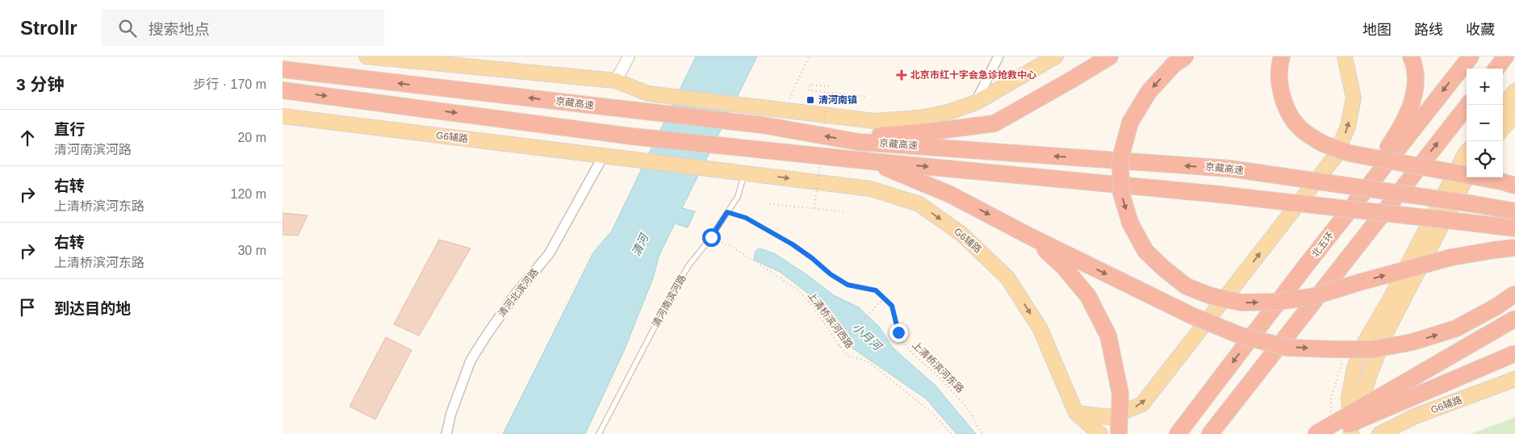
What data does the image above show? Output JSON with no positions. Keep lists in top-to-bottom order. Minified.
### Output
{"streets":{"highway":["京藏高速","北五环"],"main road":["G6辅路"],"street":["清河北滨河路"],"lane":["清河南滨河路"],"path":["上清桥滨河西路","上清桥滨河东路"]},"crossings":[["G6辅路","清河北滨河路"],["G6辅路","清河南滨河路"],["清河南滨河路","上清桥滨河西路"]],"one_way":["G6辅路"],"water":["清河","小月河"],"places":{"health":["北京市红十字会急诊抢救中心"],"transit":["清河南镇"]},"page":{"header":"Strollr","search":"搜索地点","nav":["地图","路线","收藏"],"heading":["3 分钟","步行 · 170 m"],"map_buttons":["+","−"],"list":[["直行","清河南滨河路","20 m"],["右转","上清桥滨河东路","120 m"],["右转","上清桥滨河东路","30 m"],"到达目的地"]}}
